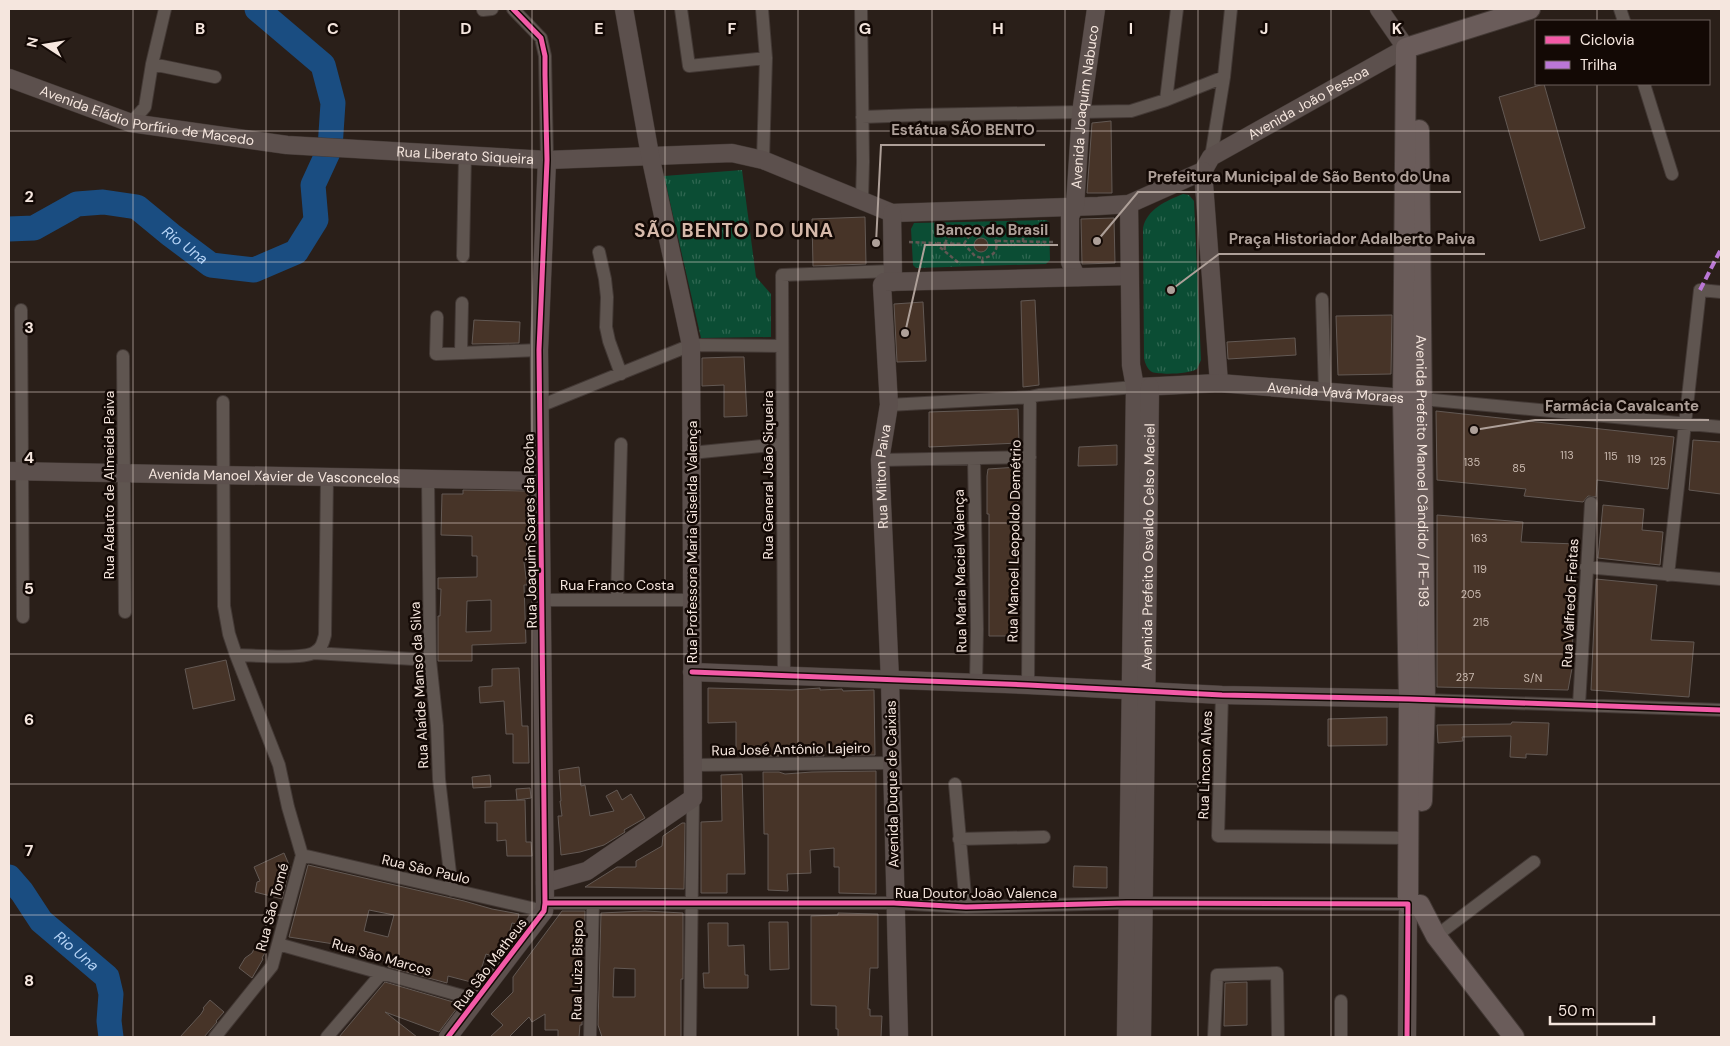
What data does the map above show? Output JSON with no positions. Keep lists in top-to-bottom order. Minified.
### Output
{"streets":{"main road":["Avenida Prefeito Manoel Cândido / PE-193"],"street":["Avenida João Pessoa","Avenida Joaquim Nabuco","Avenida Eládio Porfírio de Macedo","Rua Liberato Siqueira","Avenida Vavá Moraes","Rua General João Siqueira","Avenida Manoel Xavier de Vasconcelos","Rua Milton Paiva","Rua Adauto de Almeida Paiva","Rua Joaquim Soares da Rocha","Rua Manoel Leopoldo Demétrio","Rua Professora Maria Giselda Valença","Avenida Prefeito Osvaldo Celso Maciel","Rua Maria Maciel Valença","Rua Franco Costa","Rua Valfredo Freitas","Rua Alaíde Manso da Silva","Rua José Antônio Lajeiro","Rua Lincon Alves","Avenida Duque de Caixias","Rua São Paulo","Rua Doutor João Valenca","Rua São Tomé","Rua São Marcos","Rua São Matheus","Rua Luiza Bispo"]},"crossings":[["Avenida João Pessoa","Avenida Prefeito Manoel Cândido / PE-193"],["Avenida João Pessoa","Avenida Prefeito Osvaldo Celso Maciel"],["Avenida Eládio Porfírio de Macedo","Rua Liberato Siqueira"],["Rua Liberato Siqueira","Rua Joaquim Soares da Rocha"],["Rua Liberato Siqueira","Rua Professora Maria Giselda Valença"],["Avenida Vavá Moraes","Avenida Prefeito Manoel Cândido / PE-193"],["Avenida Vavá Moraes","Avenida Prefeito Osvaldo Celso Maciel"],["Avenida Prefeito Manoel Cândido / PE-193","Rua Lincon Alves"],["Avenida Prefeito Manoel Cândido / PE-193","Rua Doutor João Valenca"],["Rua General João Siqueira","Rua Milton Paiva"],["Avenida Manoel Xavier de Vasconcelos","Rua Adauto de Almeida Paiva"],["Avenida Manoel Xavier de Vasconcelos","Rua Joaquim Soares da Rocha"],["Avenida Manoel Xavier de Vasconcelos","Rua Alaíde Manso da Silva"],["Rua Milton Paiva","Avenida Duque de Caixias"],["Rua Joaquim Soares da Rocha","Rua Franco Costa"],["Rua Joaquim Soares da Rocha","Rua São Paulo"],["Rua Joaquim Soares da Rocha","Rua Doutor João Valenca"],["Rua Joaquim Soares da Rocha","Rua São Matheus"],["Rua Professora Maria Giselda Valença","Rua Franco Costa"],["Rua Professora Maria Giselda Valença","Rua José Antônio Lajeiro"],["Avenida Prefeito Osvaldo Celso Maciel","Rua Doutor João Valenca"],["Rua Alaíde Manso da Silva","Rua São Paulo"],["Rua José Antônio Lajeiro","Avenida Duque de Caixias"],["Avenida Duque de Caixias","Rua Doutor João Valenca"],["Rua São Paulo","Rua Doutor João Valenca"],["Rua São Paulo","Rua São Tomé"],["Rua São Paulo","Rua São Matheus"],["Rua Doutor João Valenca","Rua São Matheus"],["Rua Doutor João Valenca","Rua Luiza Bispo"],["Rua São Tomé","Rua São Marcos"],["Rua São Marcos","Rua São Matheus"]],"districts":["SÃO BENTO DO UNA"],"water":["Rio Una"],"places":["Prefeitura Municipal de São Bento do Una","Estátua SÃO BENTO","Praça Historiador Adalberto Paiva","Banco do Brasil","Farmácia Cavalcante"],"house_numbers":["113","115","119","125","135","85","163","119","205","215","237","S/N"],"legend":["Ciclovia","Trilha"],"scale_bar":"50 m","north":"left","grid":{"columns":["B","C","D","E","F","G","H","I","J","K"],"rows":["2","3","4","5","6","7","8"]}}
